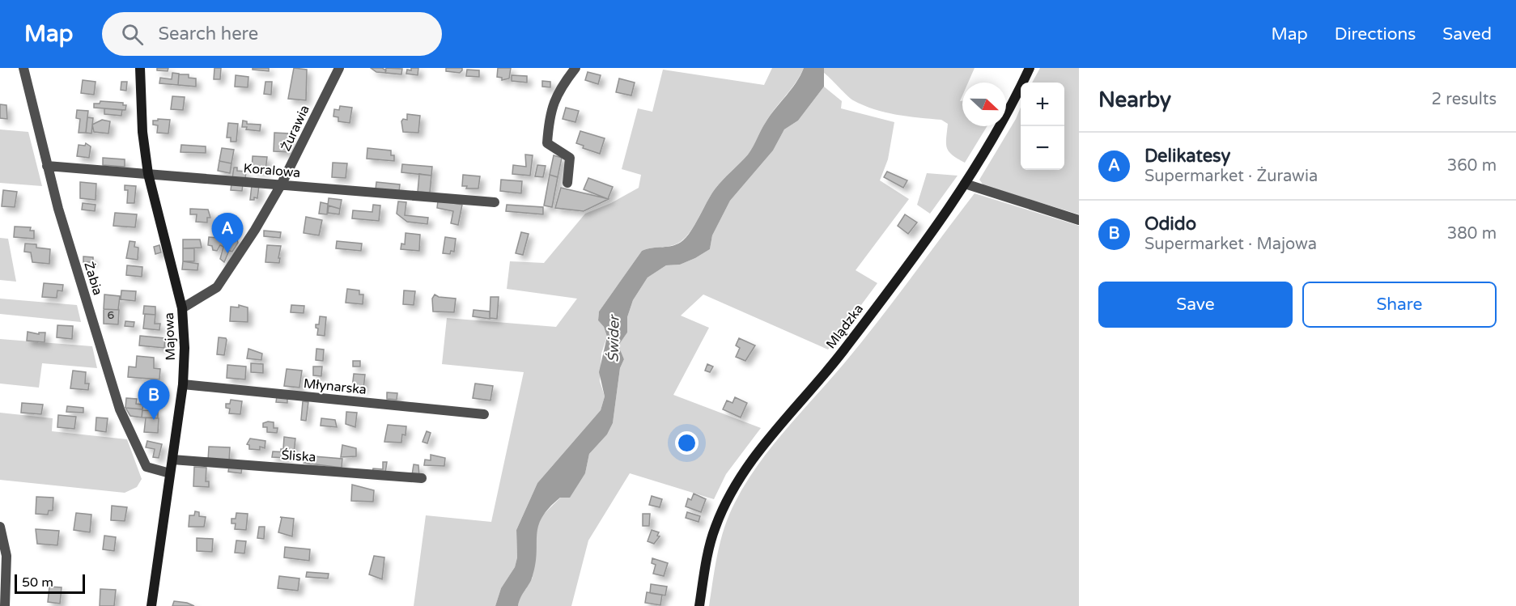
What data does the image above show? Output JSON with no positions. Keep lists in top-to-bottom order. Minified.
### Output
{"streets":{"street":["Żurawia","Koralowa","Żabia","Mlądzka","Majowa","Młynarska","Śliska"]},"crossings":[["Żurawia","Koralowa"],["Żurawia","Majowa"],["Koralowa","Żabia"],["Koralowa","Majowa"],["Żabia","Majowa"],["Majowa","Młynarska"],["Majowa","Śliska"]],"water":["Świder"],"house_numbers":["6"],"scale_bar":"50 m","north":"right","page":{"header":"Map","search":"Search here","nav":["Map","Directions","Saved"],"heading":["Nearby","2 results"],"map_buttons":["+","−"],"list":[{"mark":"A","name":"Delikatesy","note":"Supermarket · Żurawia","value":"360 m"},{"mark":"B","name":"Odido","note":"Supermarket · Majowa","value":"380 m"}],"pins":["A","B"],"buttons":["Save","Share"],"scale":"50 m"}}
